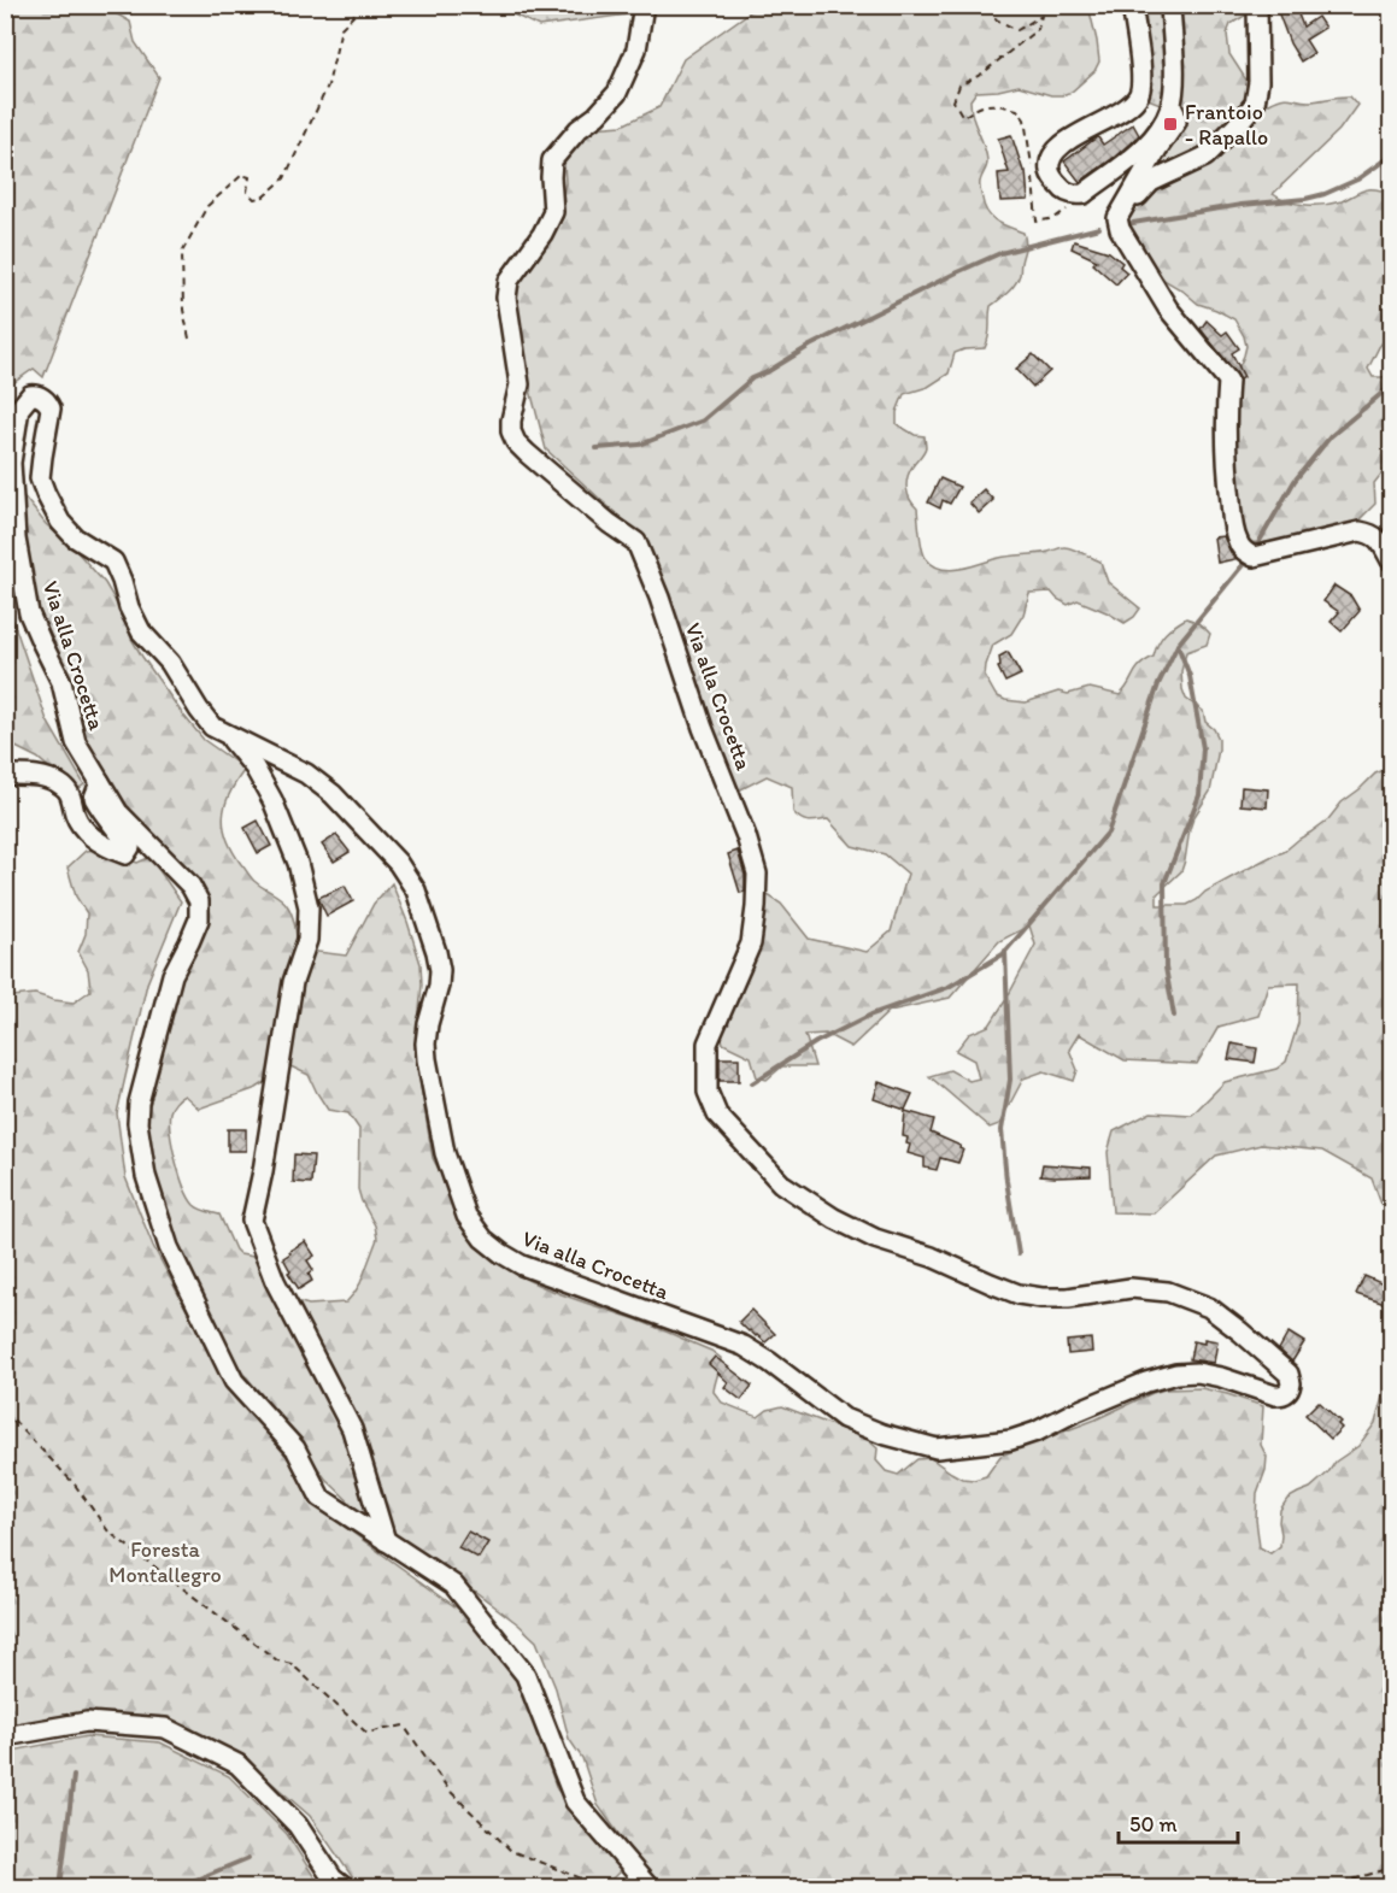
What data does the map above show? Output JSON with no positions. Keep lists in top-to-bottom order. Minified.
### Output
{"streets":{"street":["Via alla Crocetta"]},"parks":["Foresta Montallegro"],"places":{"transit":["Frantoio - Rapallo"]},"scale_bar":"50 m"}
